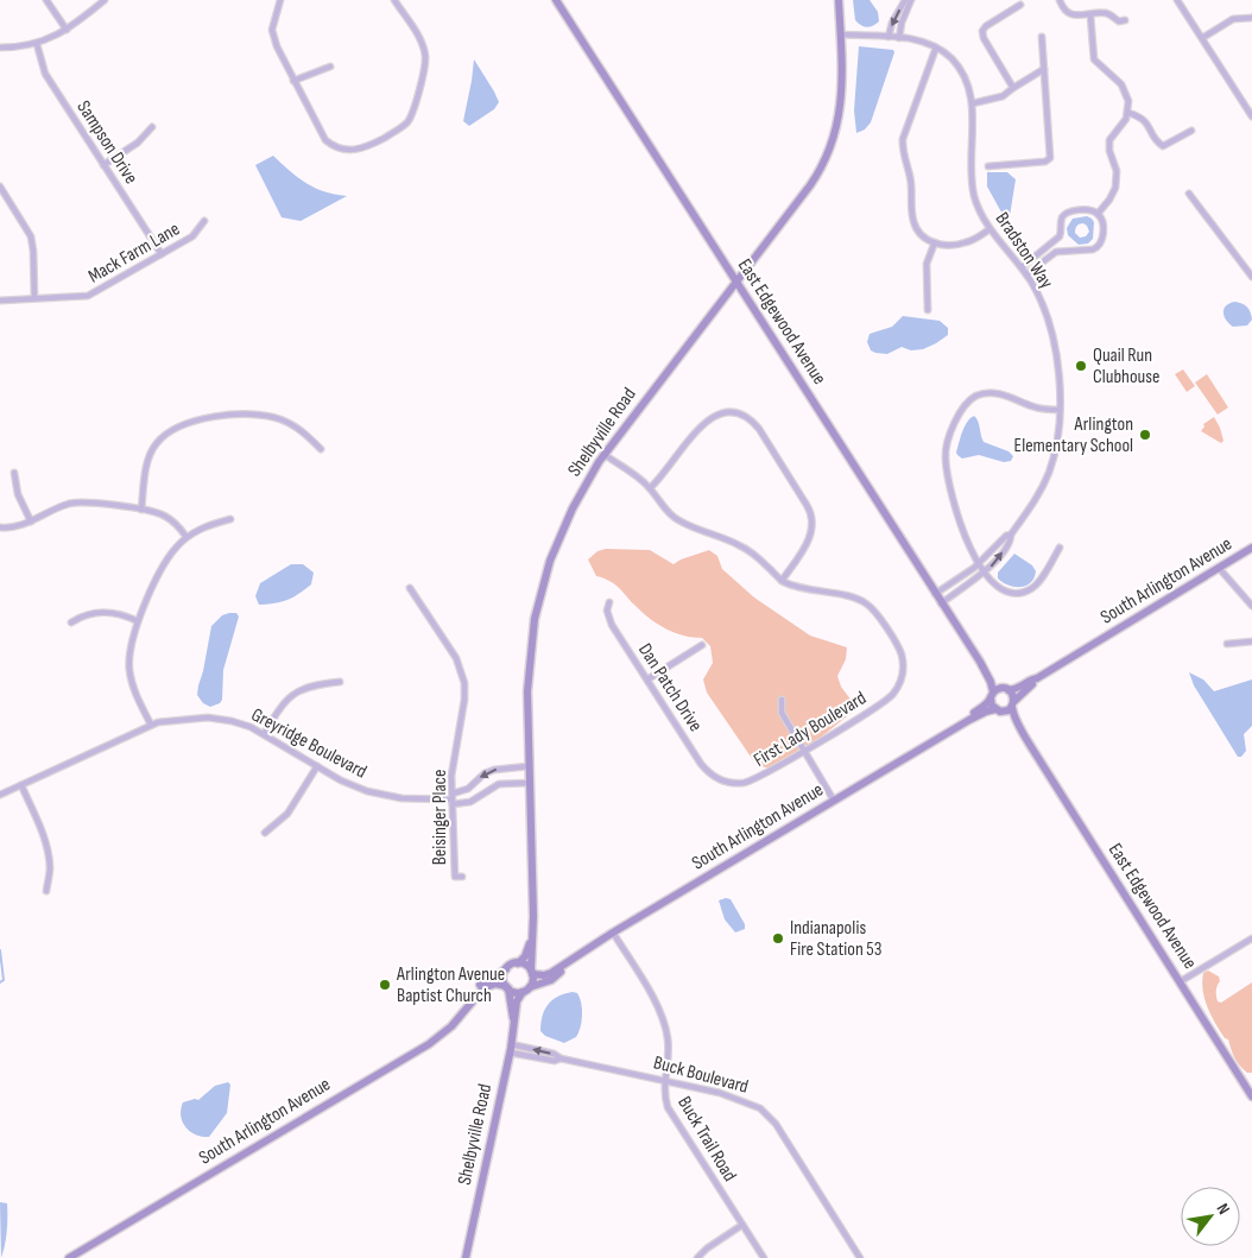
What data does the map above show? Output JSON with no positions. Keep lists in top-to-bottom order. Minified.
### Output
{"streets":{"main road":["East Edgewood Avenue","Shelbyville Road","South Arlington Avenue"],"street":["Sampson Drive","Bradston Way","Mack Farm Lane","Dan Patch Drive","First Lady Boulevard","Greyridge Boulevard","Beisinger Place","Buck Boulevard","Buck Trail Road"]},"crossings":[["Sampson Drive","Mack Farm Lane"],["Bradston Way","East Edgewood Avenue"],["Bradston Way","Shelbyville Road"],["East Edgewood Avenue","Shelbyville Road"],["Shelbyville Road","Greyridge Boulevard"],["Shelbyville Road","Buck Boulevard"],["South Arlington Avenue","Buck Trail Road"],["Dan Patch Drive","First Lady Boulevard"],["Greyridge Boulevard","Beisinger Place"],["Buck Boulevard","Buck Trail Road"]],"places":["Quail Run Clubhouse","Arlington Elementary School","Indianapolis Fire Station 53","Arlington Avenue Baptist Church"],"north":"top right"}
